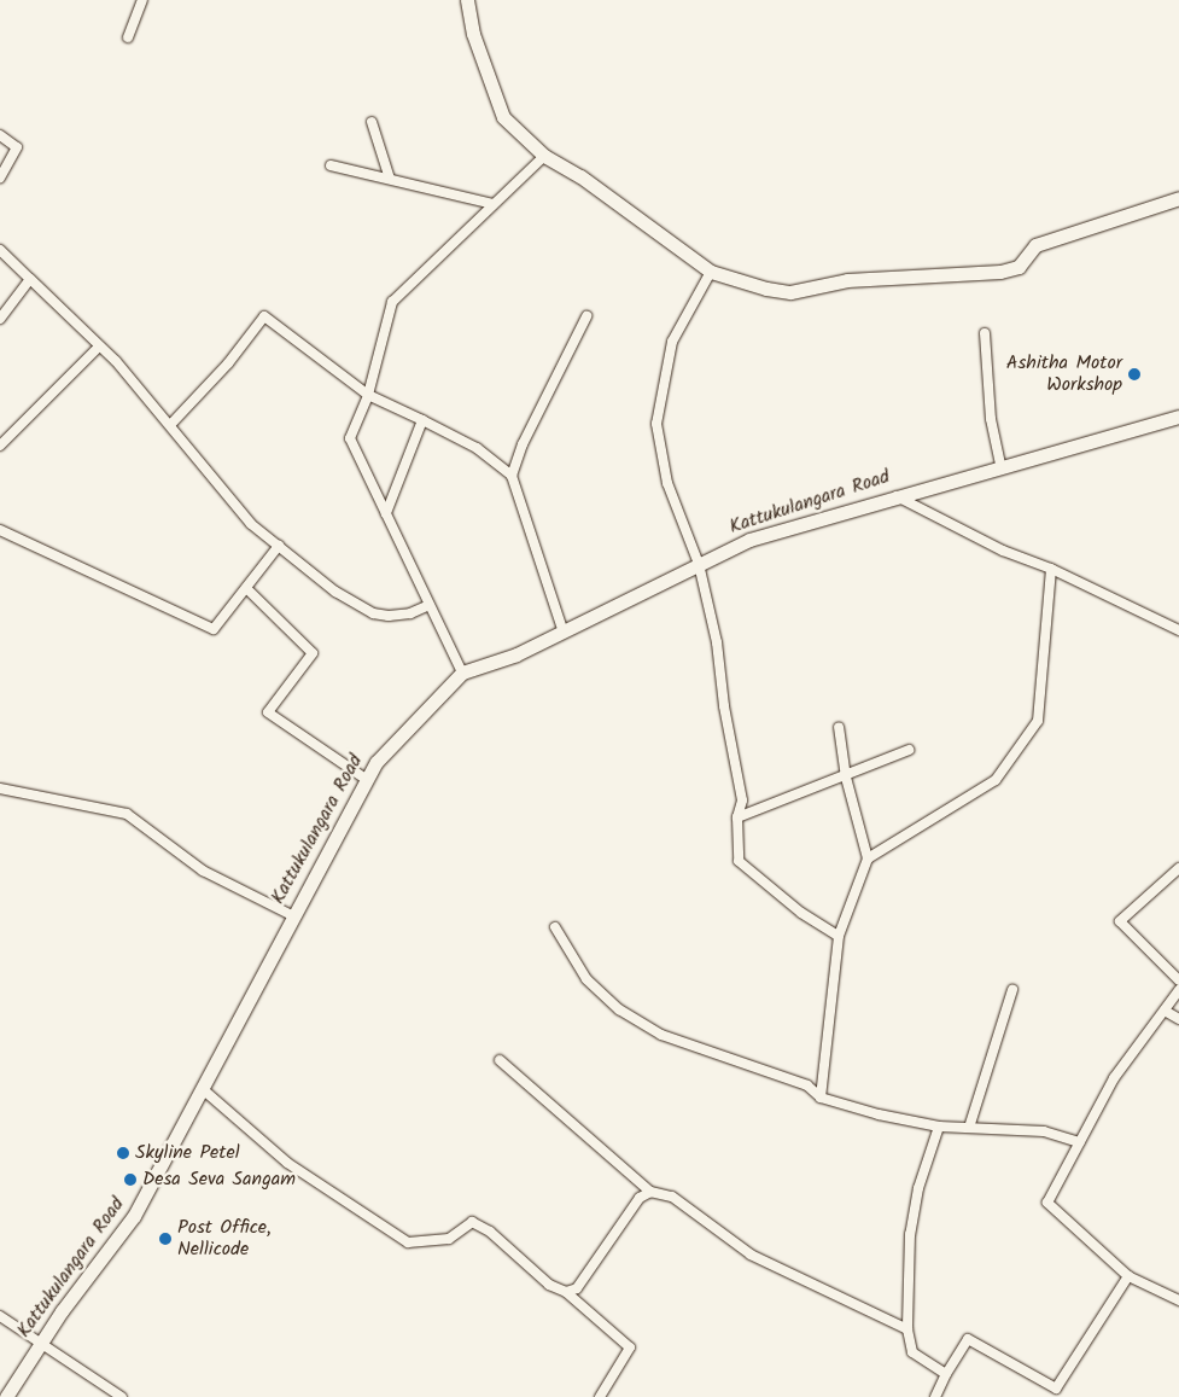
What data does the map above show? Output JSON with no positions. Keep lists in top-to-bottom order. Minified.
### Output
{"streets":{"street":["Kattukulangara Road"]},"places":["Ashitha Motor Workshop","Skyline Petel","Desa Seva Sangam","Post Office, Nellicode"]}
